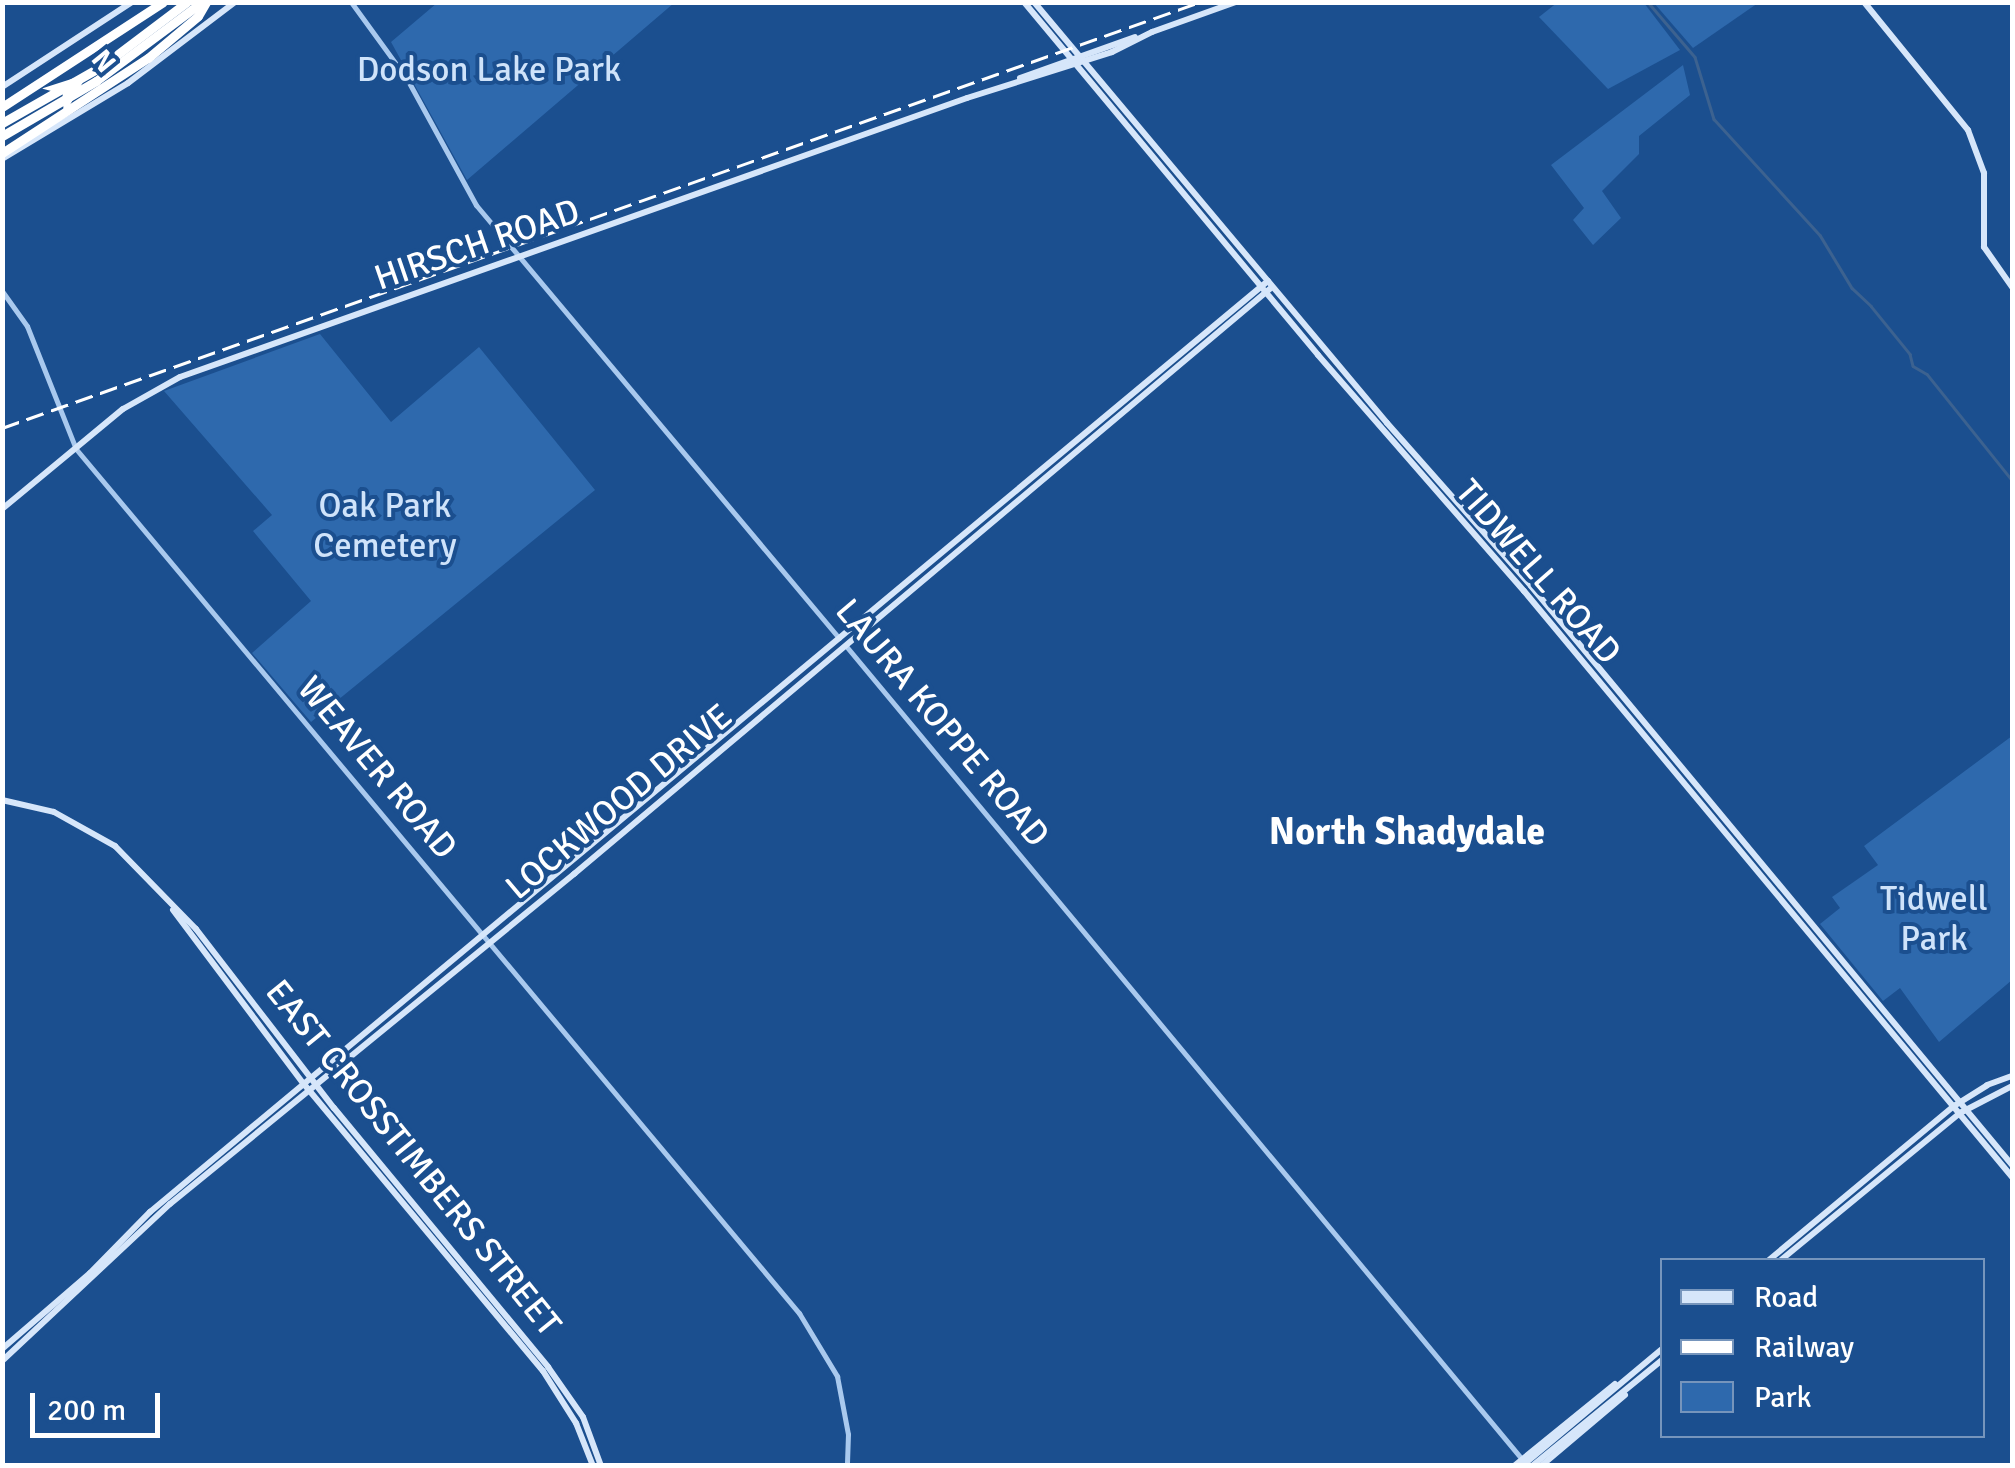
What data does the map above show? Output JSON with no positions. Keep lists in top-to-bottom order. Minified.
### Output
{"streets":{"main road":["HIRSCH ROAD","TIDWELL ROAD","LOCKWOOD DRIVE","EAST CROSSTIMBERS STREET"],"street":["LAURA KOPPE ROAD","WEAVER ROAD"]},"crossings":[["HIRSCH ROAD","TIDWELL ROAD"],["HIRSCH ROAD","LAURA KOPPE ROAD"],["HIRSCH ROAD","WEAVER ROAD"],["TIDWELL ROAD","LOCKWOOD DRIVE"],["LAURA KOPPE ROAD","LOCKWOOD DRIVE"],["WEAVER ROAD","LOCKWOOD DRIVE"],["LOCKWOOD DRIVE","EAST CROSSTIMBERS STREET"]],"districts":["North Shadydale"],"parks":["Dodson Lake Park","Oak Park Cemetery","Tidwell Park"],"legend":["Road","Railway","Park"],"scale_bar":"200 m","north":"top right"}
